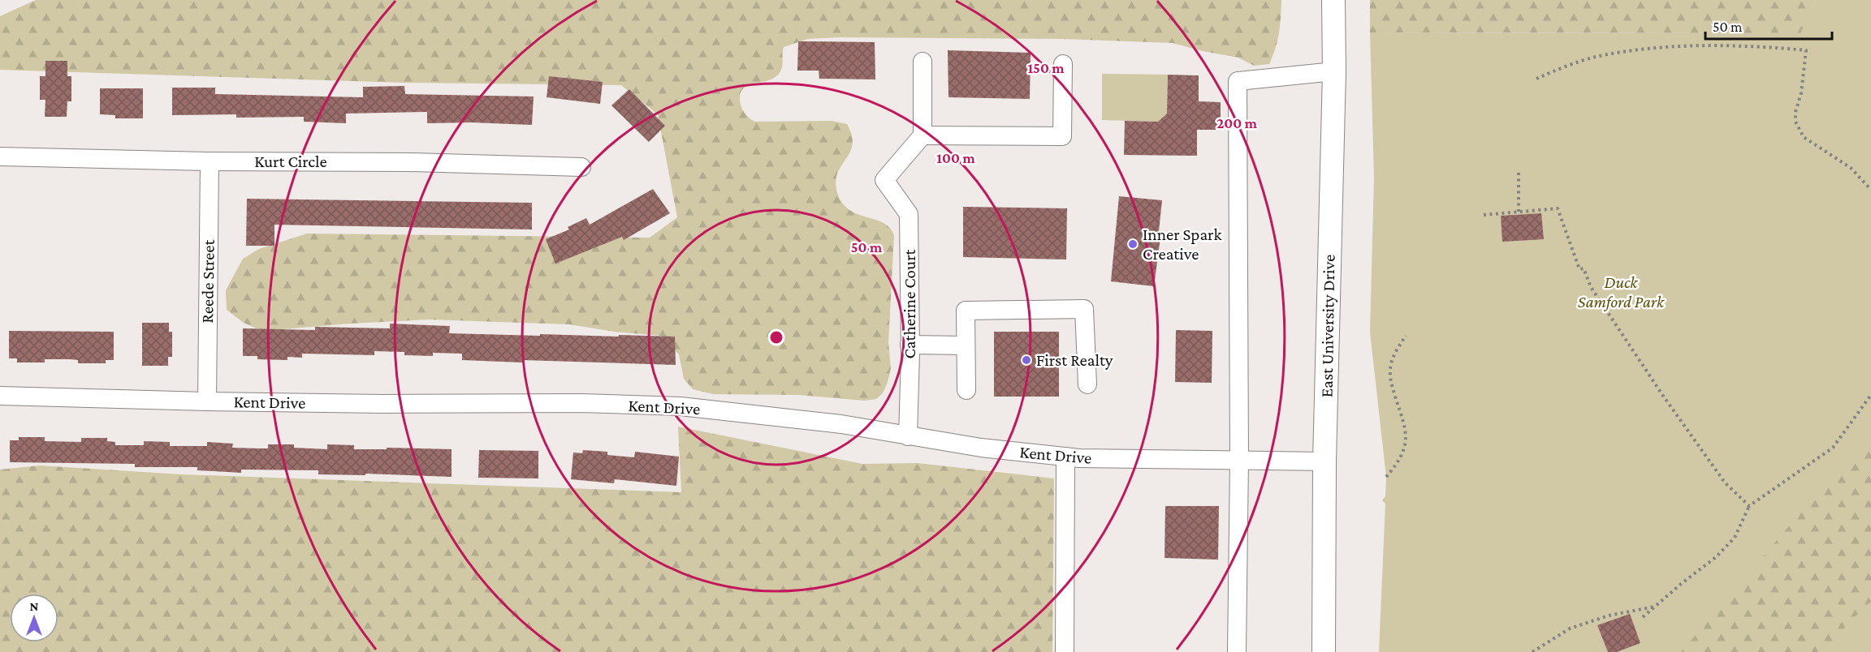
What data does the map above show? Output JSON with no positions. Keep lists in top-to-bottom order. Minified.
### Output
{"streets":{"main road":["East University Drive"],"street":["Kurt Circle","Reede Street","Catherine Court","Kent Drive"]},"crossings":[["Kurt Circle","Reede Street"],["Reede Street","Kent Drive"],["Catherine Court","Kent Drive"],["East University Drive","Kent Drive"]],"parks":["Duck Samford Park"],"places":["Inner Spark Creative","First Realty"],"scale_bar":"50 m","north":"top","rings":["150 m","200 m","100 m","50 m"]}
